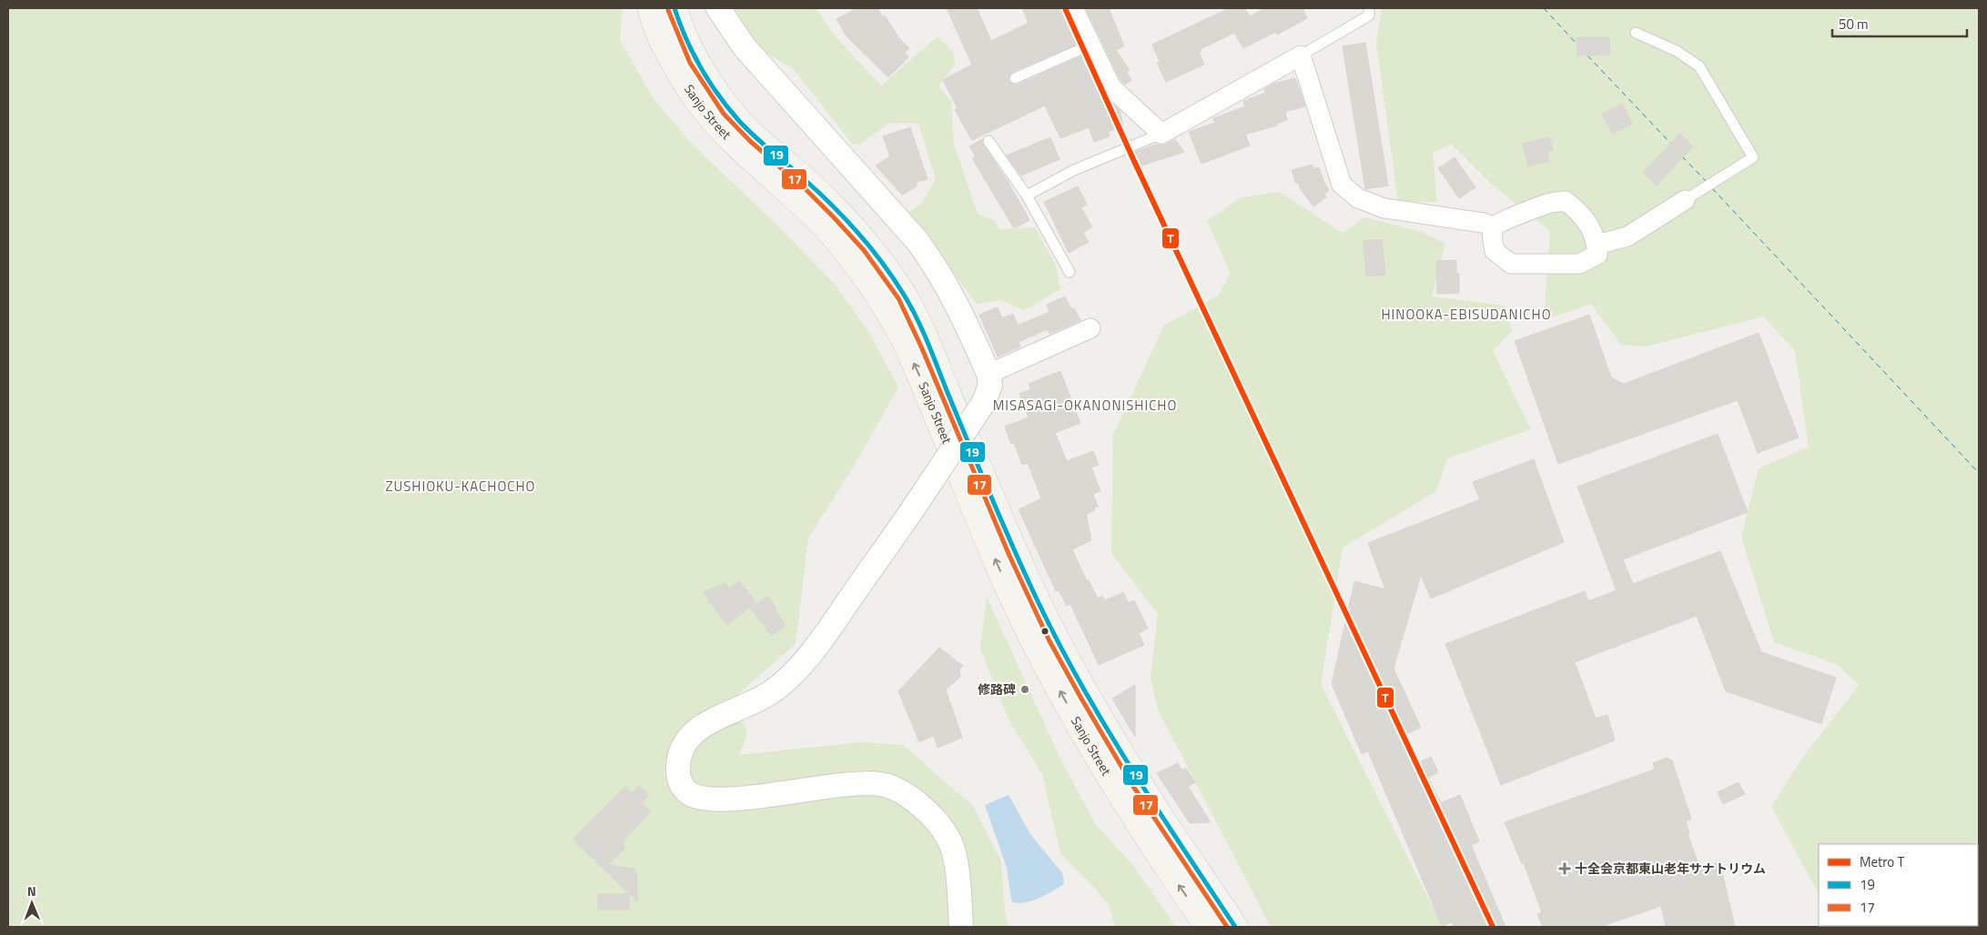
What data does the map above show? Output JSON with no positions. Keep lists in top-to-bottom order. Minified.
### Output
{"streets":{"main road":["Sanjo Street"]},"districts":["HINOOKA-EBISUDANICHO","MISASAGI-OKANONISHICHO","ZUSHIOKU-KACHOCHO"],"places":{"other":["修路碑"],"health":["十全会京都東山老年サナトリウム"]},"lines":["metro line T","transit line 19","transit line 17"],"legend":["Metro T","19","17"],"scale_bar":"50 m","north":"top"}
